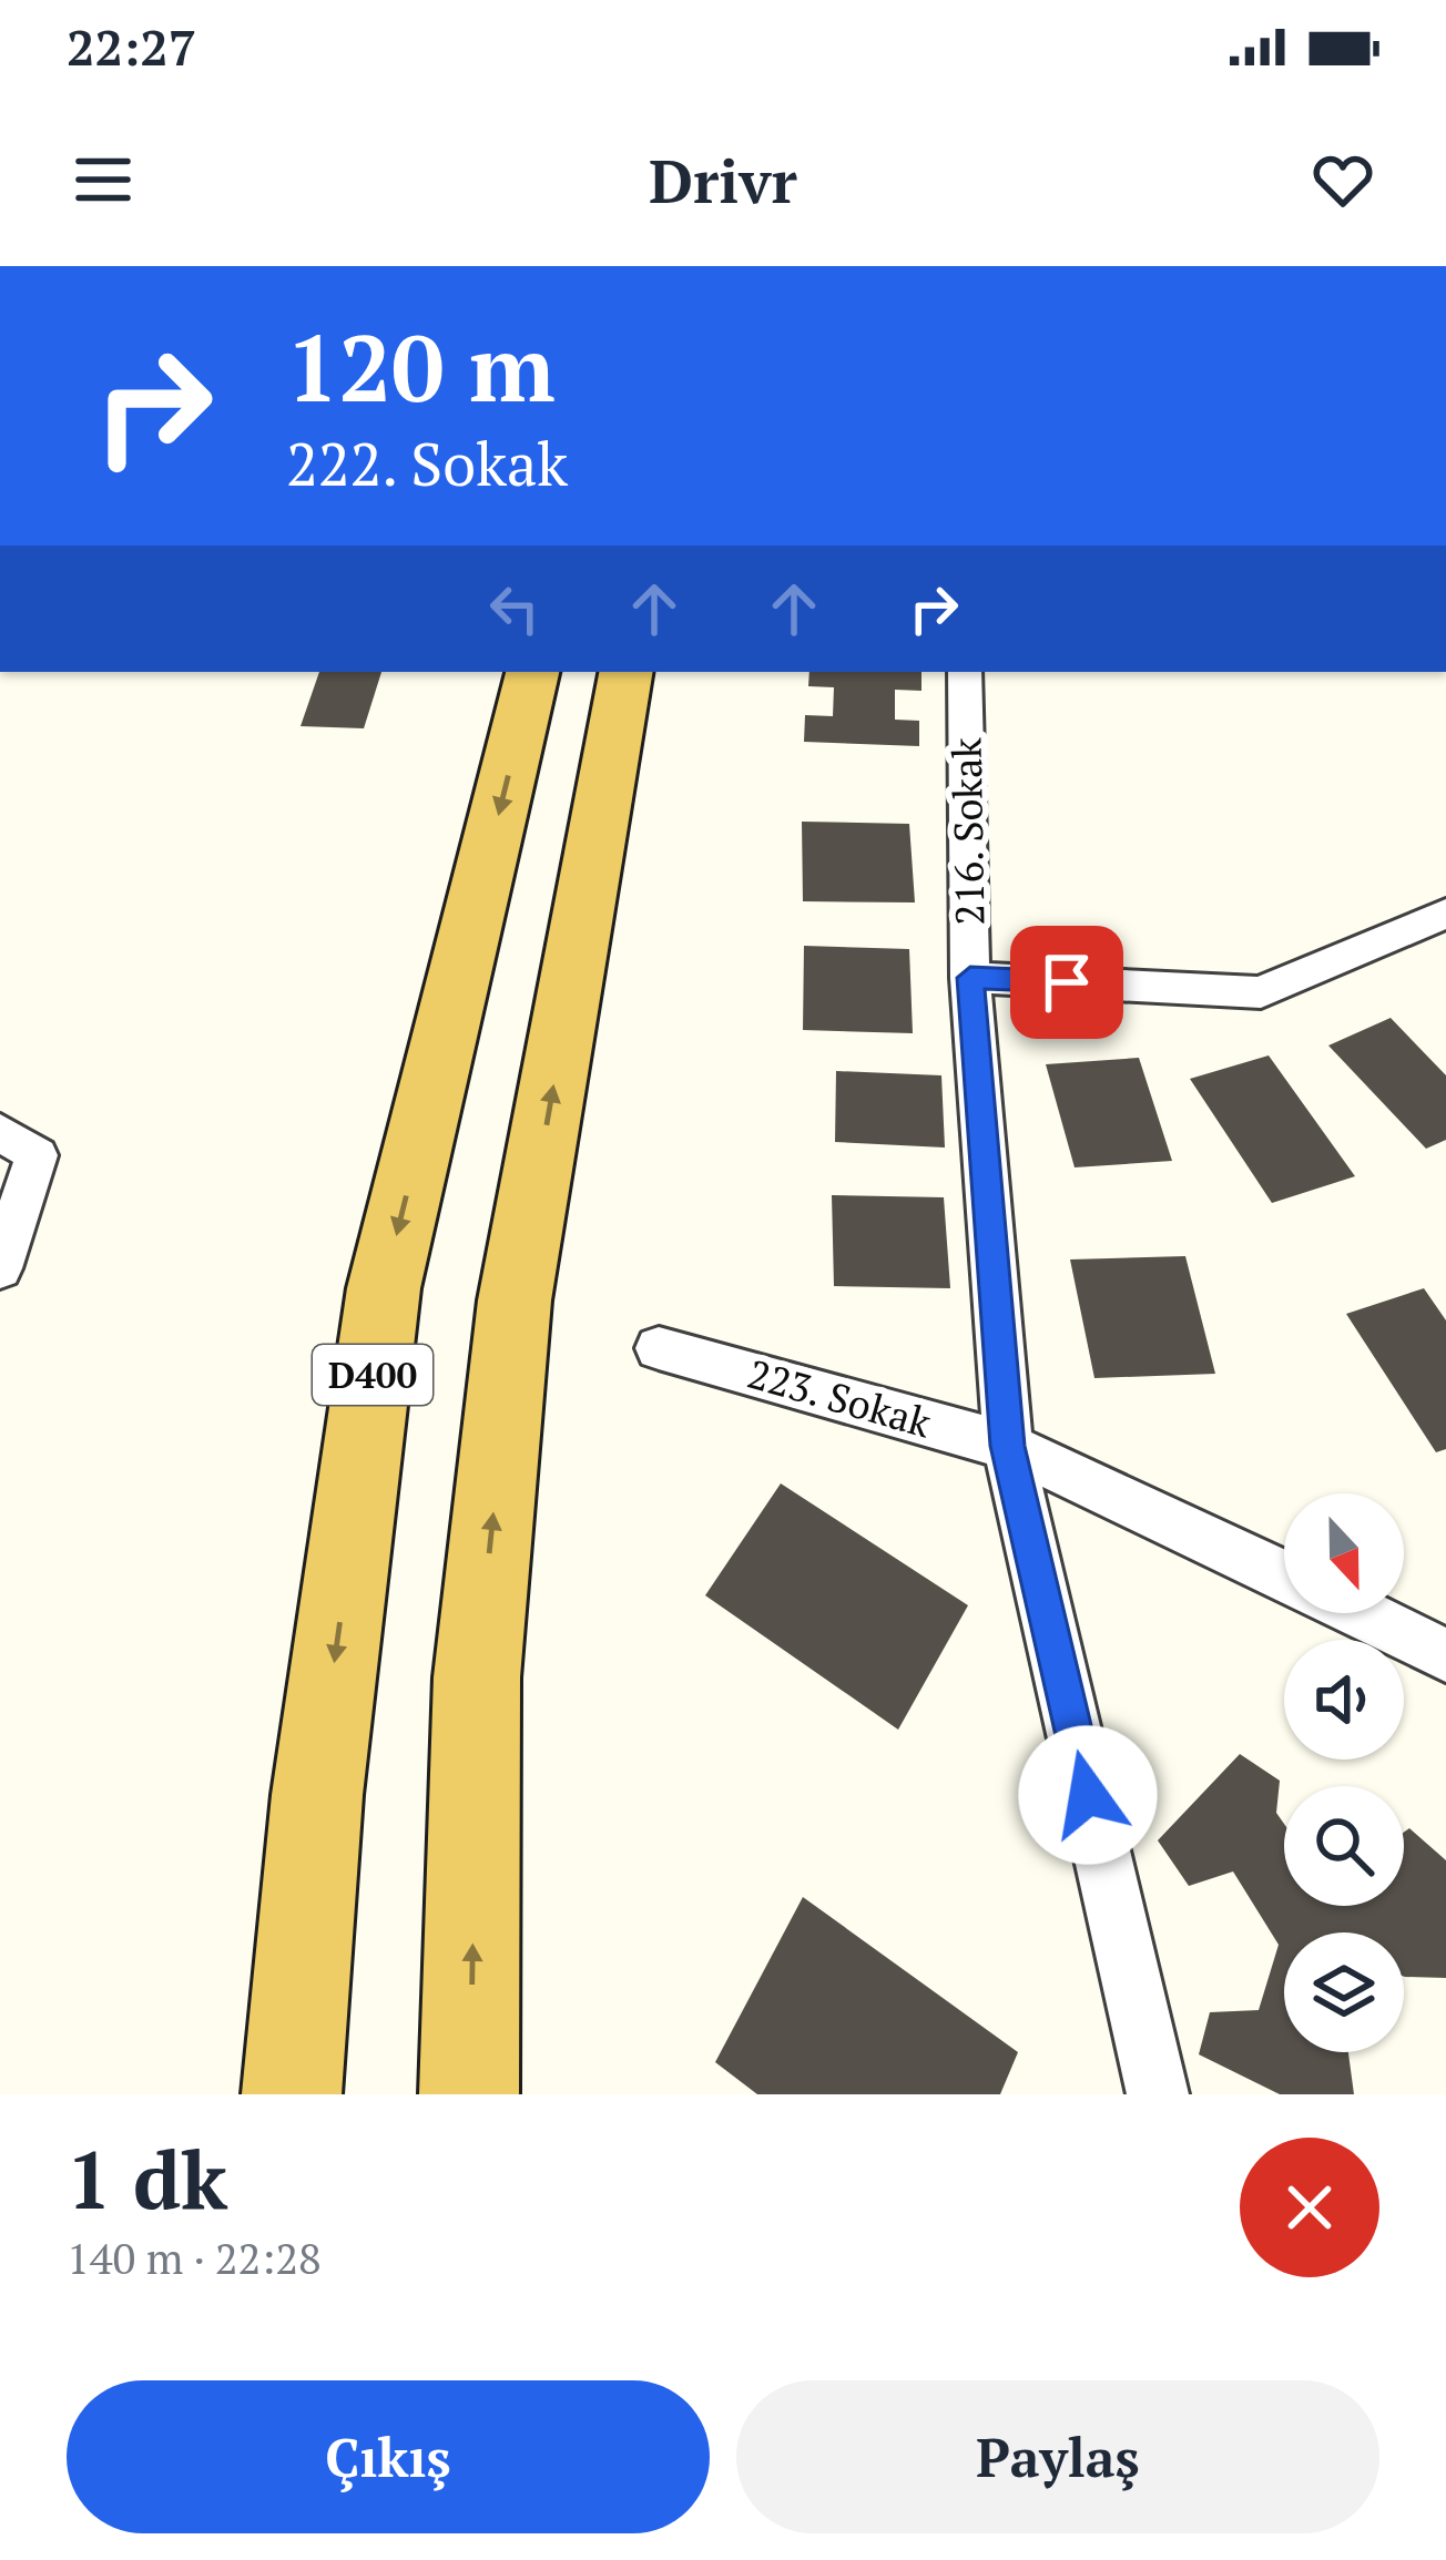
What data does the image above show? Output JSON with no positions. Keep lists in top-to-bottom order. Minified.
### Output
{"streets":{"highway":["D400"],"street":["216. Sokak","223. Sokak"]},"crossings":[["216. Sokak","223. Sokak"]],"north":"bottom","page":{"status":"22:27","header":"Drivr","turn":["120 m","222. Sokak"],"heading":["1 dk","140 m · 22:28"],"buttons":["Çıkış","Paylaş"]}}
